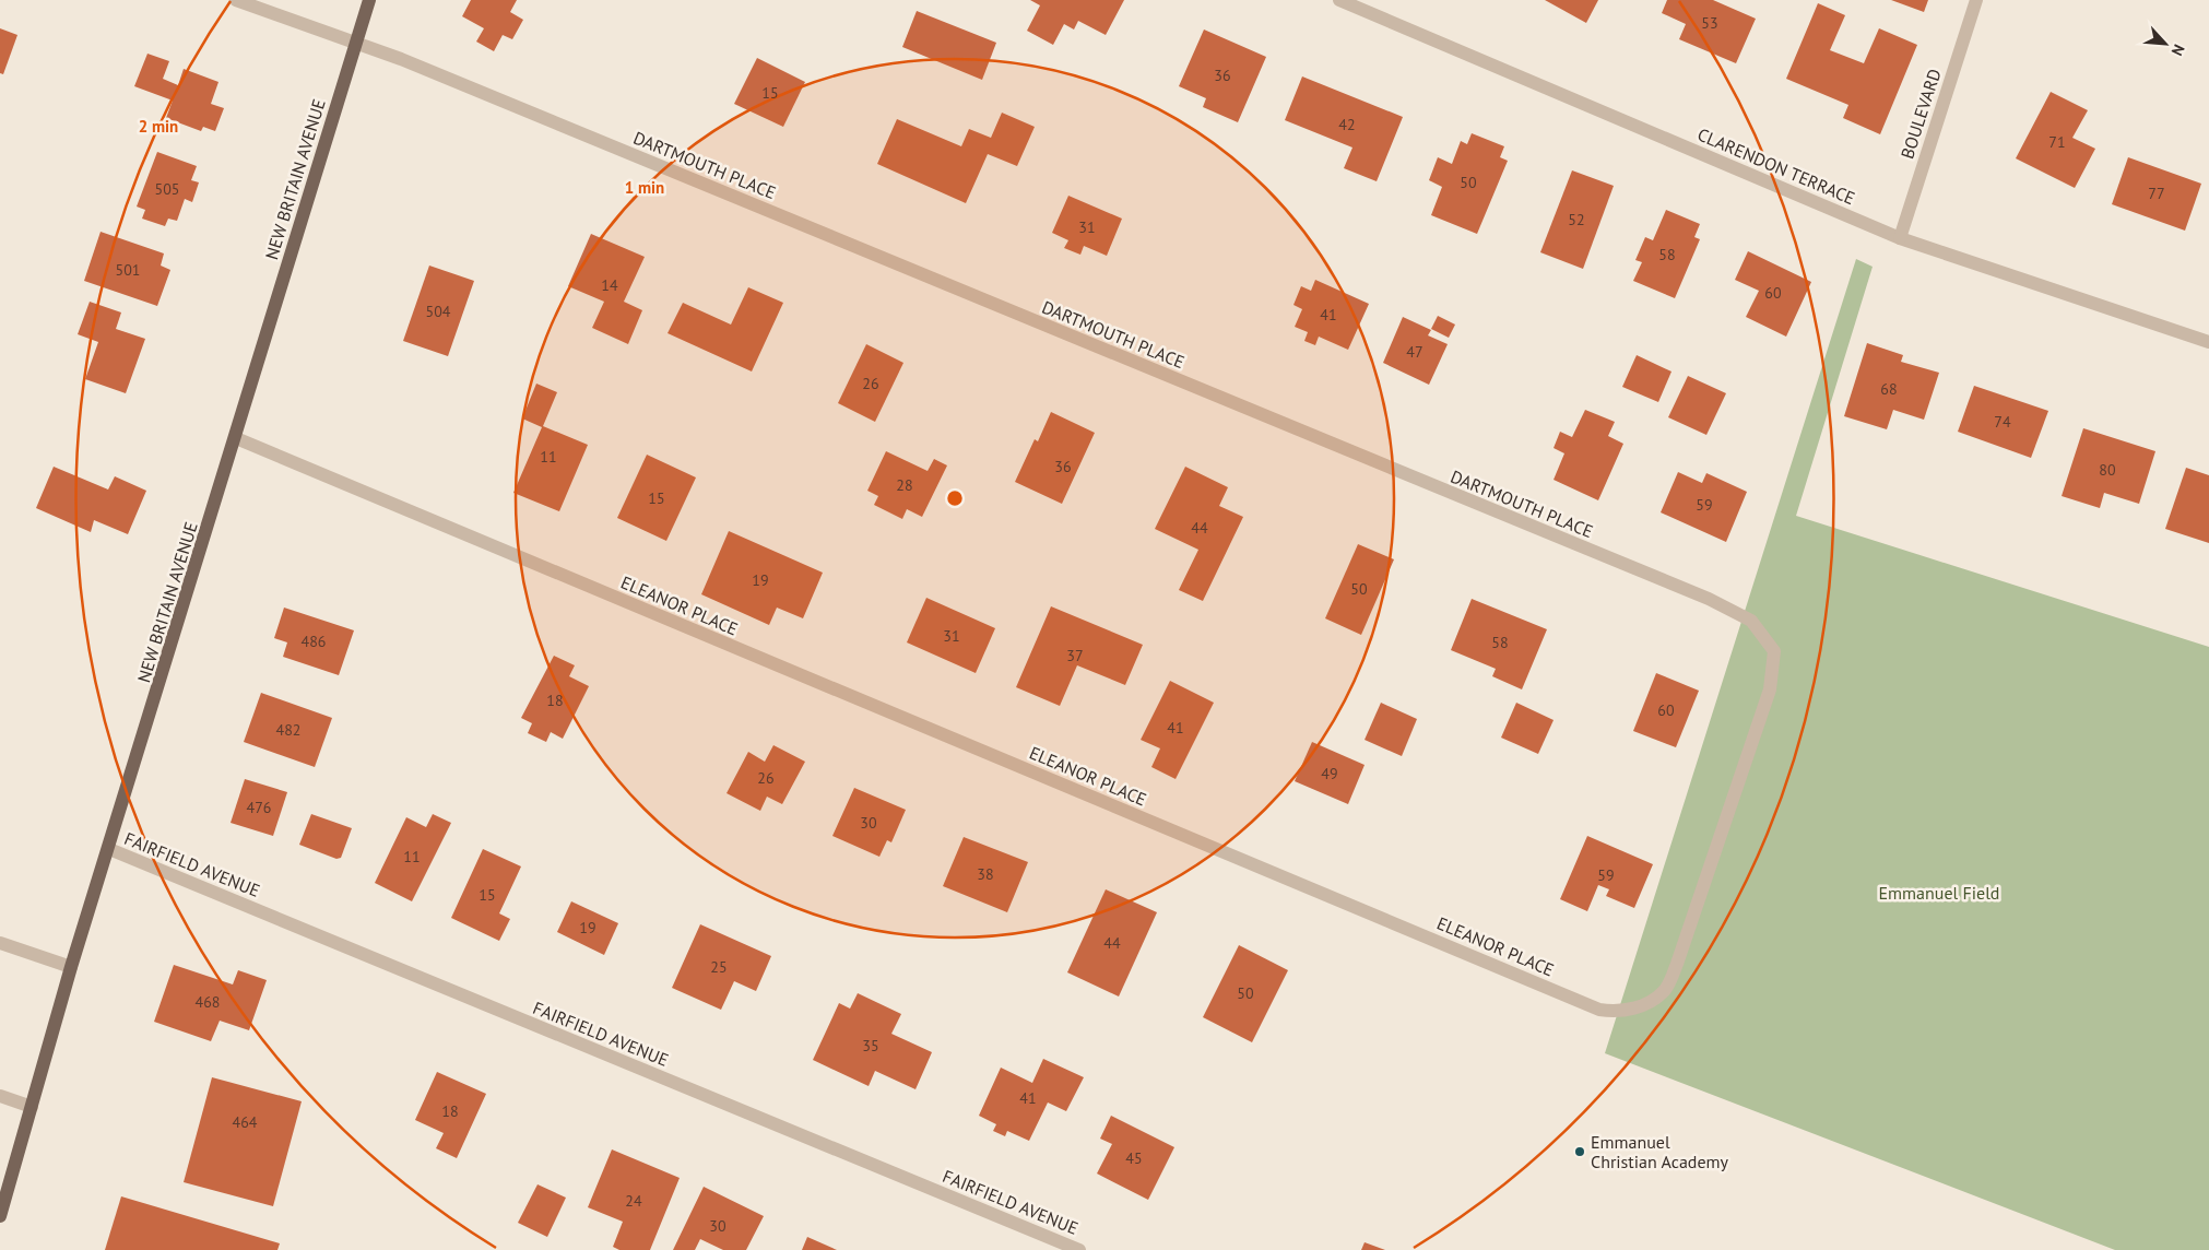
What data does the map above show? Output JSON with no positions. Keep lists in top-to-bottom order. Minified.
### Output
{"streets":{"main road":["NEW BRITAIN AVENUE"],"street":["BOULEVARD","DARTMOUTH PLACE","CLARENDON TERRACE","ELEANOR PLACE","FAIRFIELD AVENUE"]},"crossings":[["BOULEVARD","CLARENDON TERRACE"],["DARTMOUTH PLACE","NEW BRITAIN AVENUE"],["DARTMOUTH PLACE","ELEANOR PLACE"],["NEW BRITAIN AVENUE","ELEANOR PLACE"],["NEW BRITAIN AVENUE","FAIRFIELD AVENUE"]],"parks":["Emmanuel Field"],"places":["Emmanuel Christian Academy"],"house_numbers":["53","36","15","42","71","50","505","77","52","31","58","501","14","60","504","41","47","26","68","74","11","36","80","28","15","59","44","19","50","31","486","58","37","18","60","41","482","49","26","476","30","11","38","59","15","19","44","25","50","468","35","41","18","464","45","24","30"],"north":"bottom right","rings":["2 min","1 min"]}
